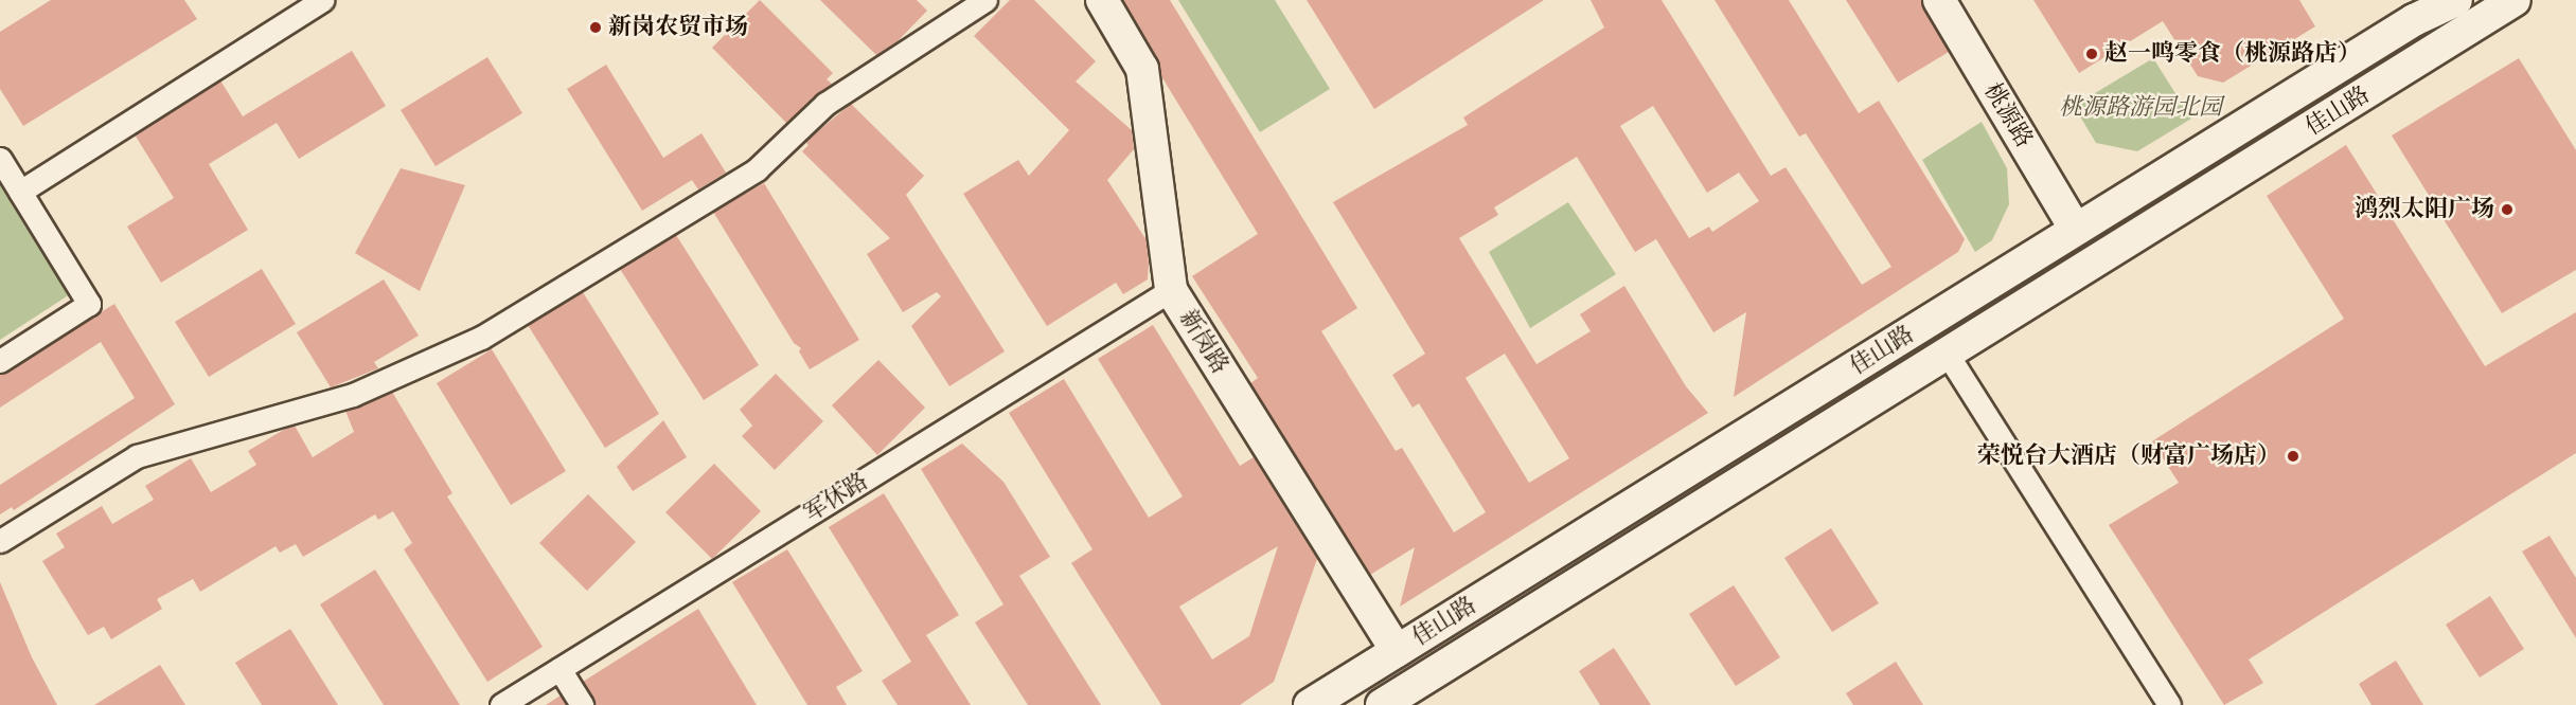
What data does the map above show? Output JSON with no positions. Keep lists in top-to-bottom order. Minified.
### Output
{"streets":{"street":["佳山路","桃源路","新岗路","军休路"]},"crossings":[["佳山路","桃源路"],["佳山路","新岗路"],["新岗路","军休路"]],"parks":["桃源路游园北园"],"places":["新岗农贸市场","赵一鸣零食（桃源路店）","鸿烈太阳广场","荣悦台大酒店（财富广场店）"]}
